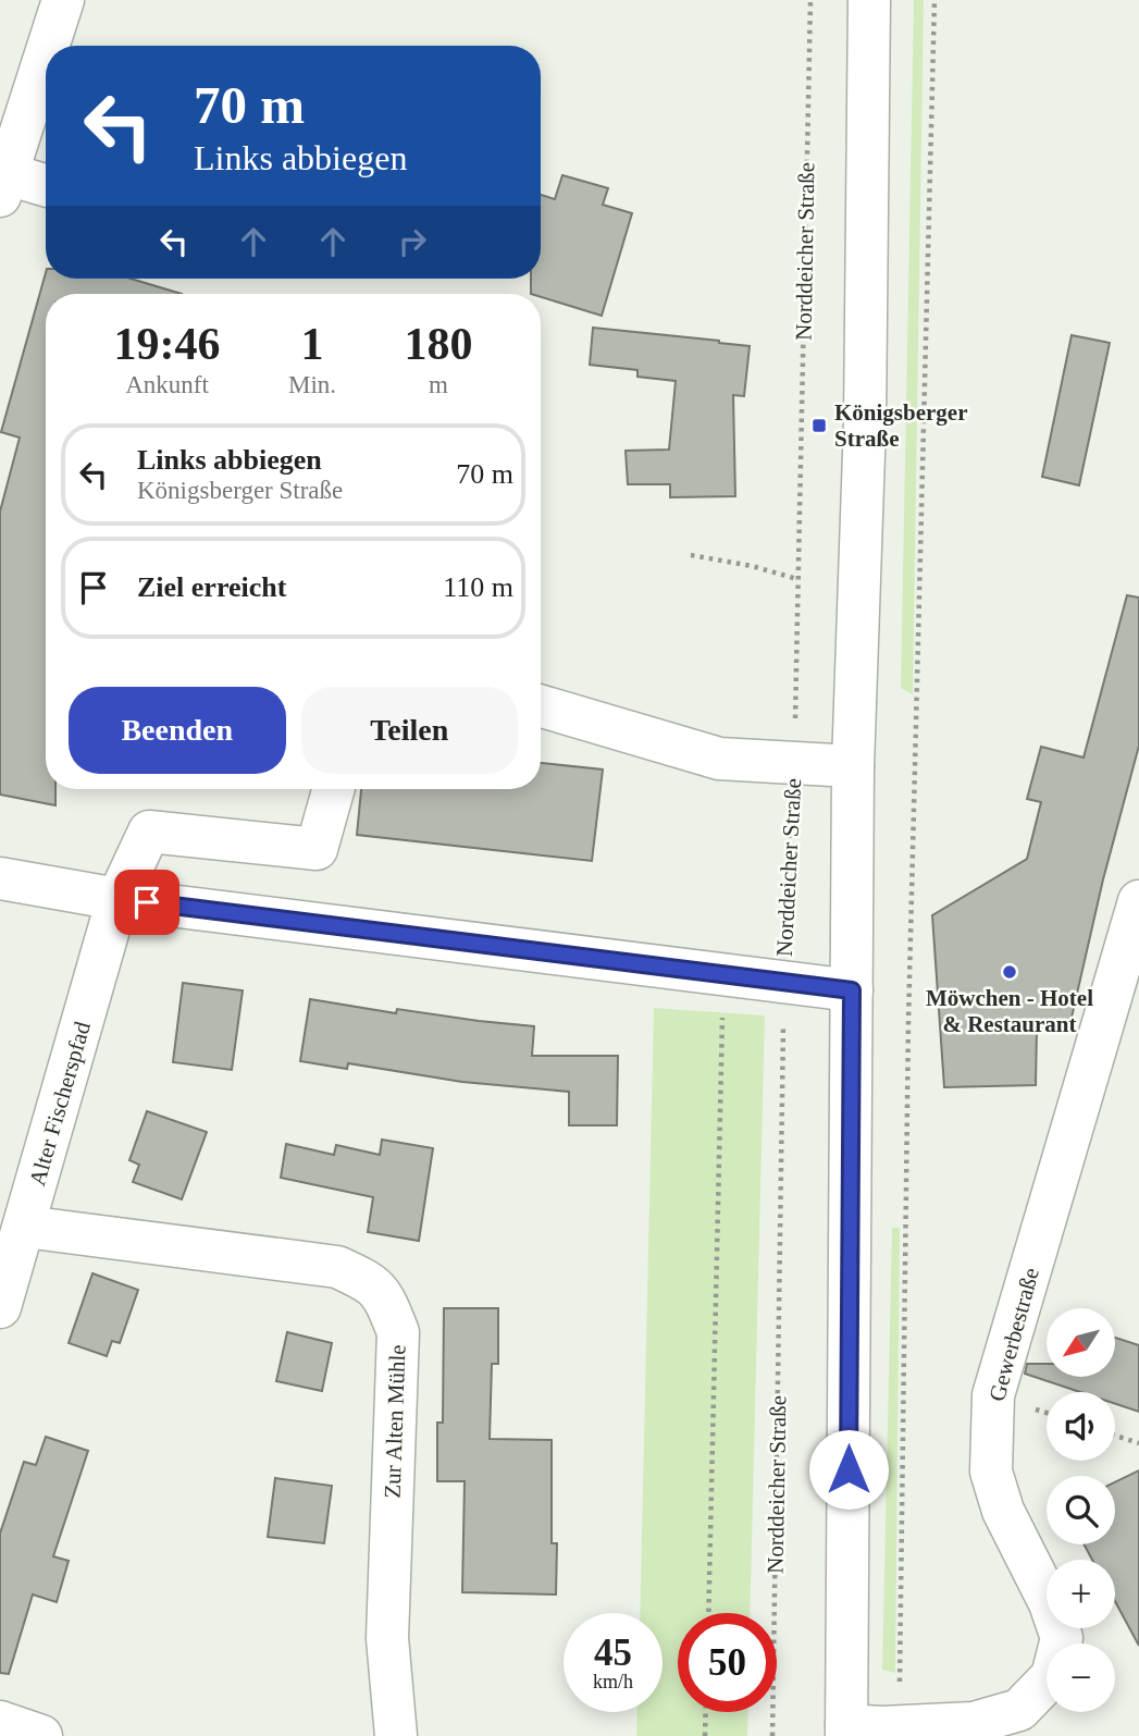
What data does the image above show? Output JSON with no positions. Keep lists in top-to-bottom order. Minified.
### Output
{"streets":{"street":["Alter Fischerspfad","Gewerbestraße","Zur Alten Mühle"],"path":["Norddeicher Straße"]},"crossings":[["Alter Fischerspfad","Zur Alten Mühle"]],"places":{"transit":["Königsberger Straße"],"other":["Möwchen - Hotel & Restaurant"]},"north":"bottom left","page":{"turn":["70 m","Links abbiegen"],"eta":["19:46","Ankunft","1","Min.","180","m"],"list":[{"name":"Links abbiegen","note":"Königsberger Straße","value":"70 m"},{"name":"Ziel erreicht","value":"110 m"}],"buttons":["Beenden","Teilen"],"map_buttons":["+","−"],"speed":"45 km/h","limit":"50"}}
